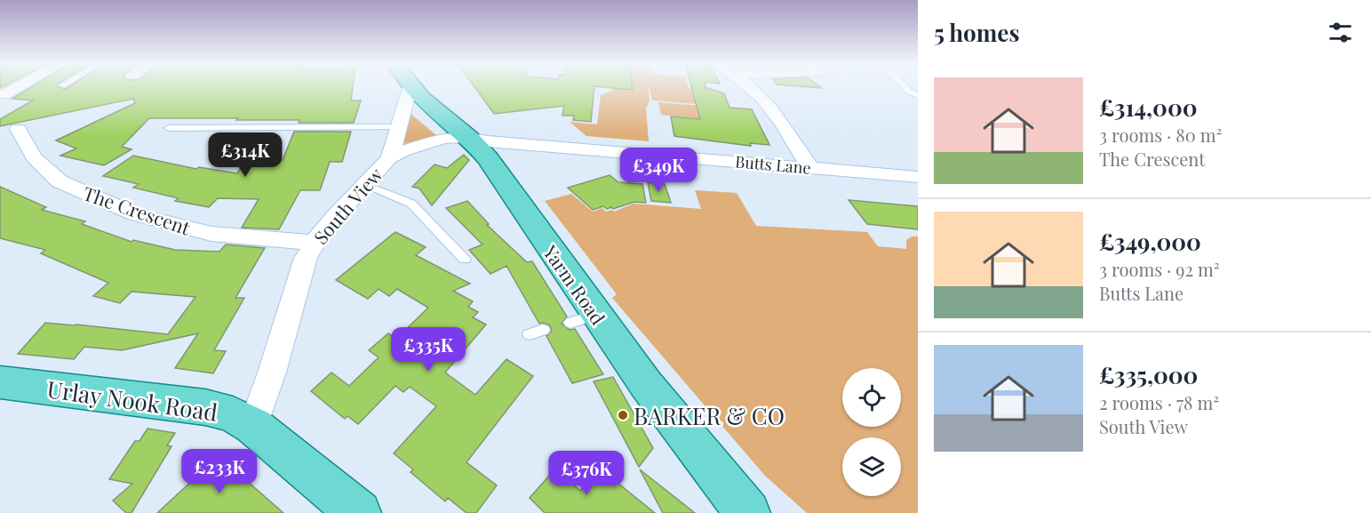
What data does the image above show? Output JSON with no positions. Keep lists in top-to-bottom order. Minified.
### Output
{"streets":{"main road":["Yarm Road","Urlay Nook Road"],"street":["Butts Lane","South View","The Crescent"]},"crossings":[["Butts Lane","South View"],["Butts Lane","Yarm Road"],["South View","The Crescent"],["South View","Yarm Road"],["South View","Urlay Nook Road"]],"places":["BARKER & CO"],"page":{"heading":"5 homes","list":[{"name":"£314,000","note":"3 rooms · 80 m² · The Crescent"},{"name":"£349,000","note":"3 rooms · 92 m² · Butts Lane"},{"name":"£335,000","note":"2 rooms · 78 m² · South View"}],"price":["£314K","£349K","£335K","£233K","£376K"]}}
